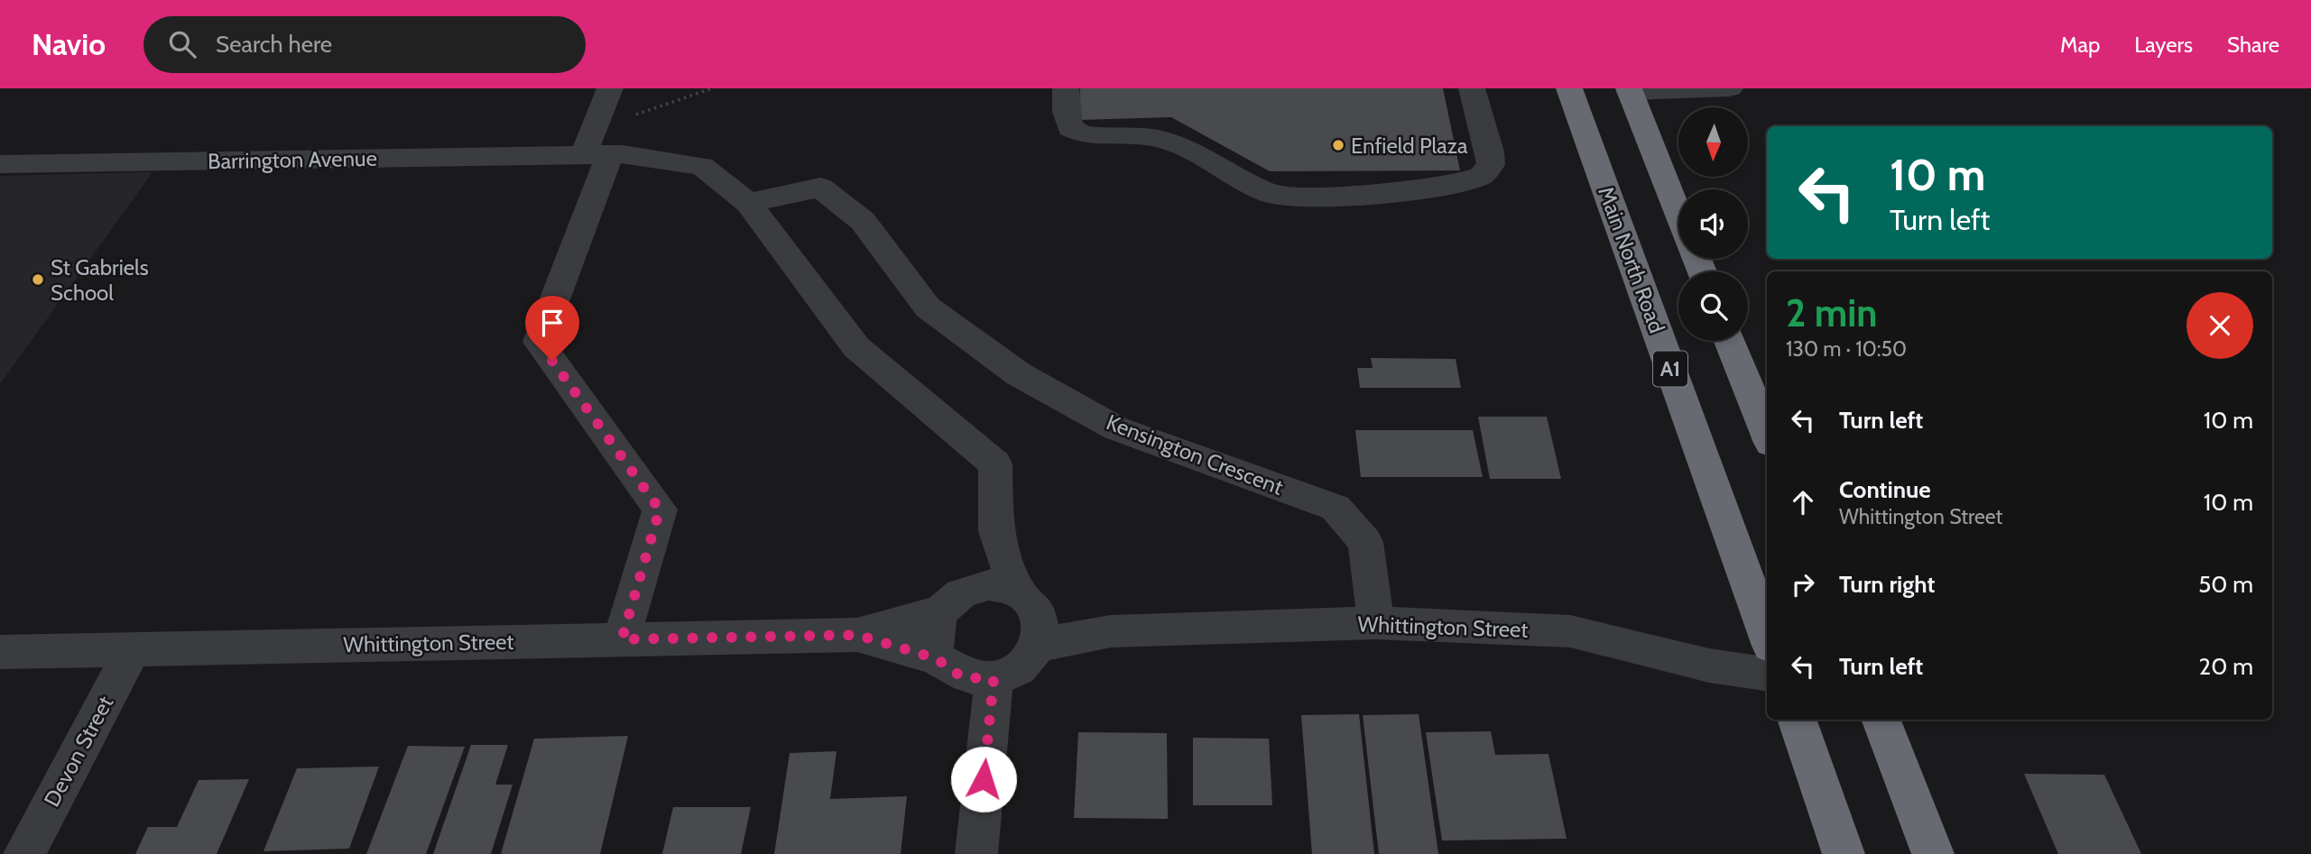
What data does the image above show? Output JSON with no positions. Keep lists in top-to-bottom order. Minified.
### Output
{"streets":{"highway":["Main North Road","A1"],"street":["Barrington Avenue","Kensington Crescent","Whittington Street","Devon Street"]},"crossings":[["Kensington Crescent","Whittington Street"],["Whittington Street","Devon Street"]],"places":["Enfield Plaza","St Gabriels School"],"north":"bottom","page":{"header":"Navio","search":"Search here","nav":["Map","Layers","Share"],"turn":["10 m","Turn left"],"heading":["2 min","130 m · 10:50"],"list":[{"name":"Turn left","value":"10 m"},{"name":"Continue","note":"Whittington Street","value":"10 m"},{"name":"Turn right","value":"50 m"},{"name":"Turn left","value":"20 m"}]}}
